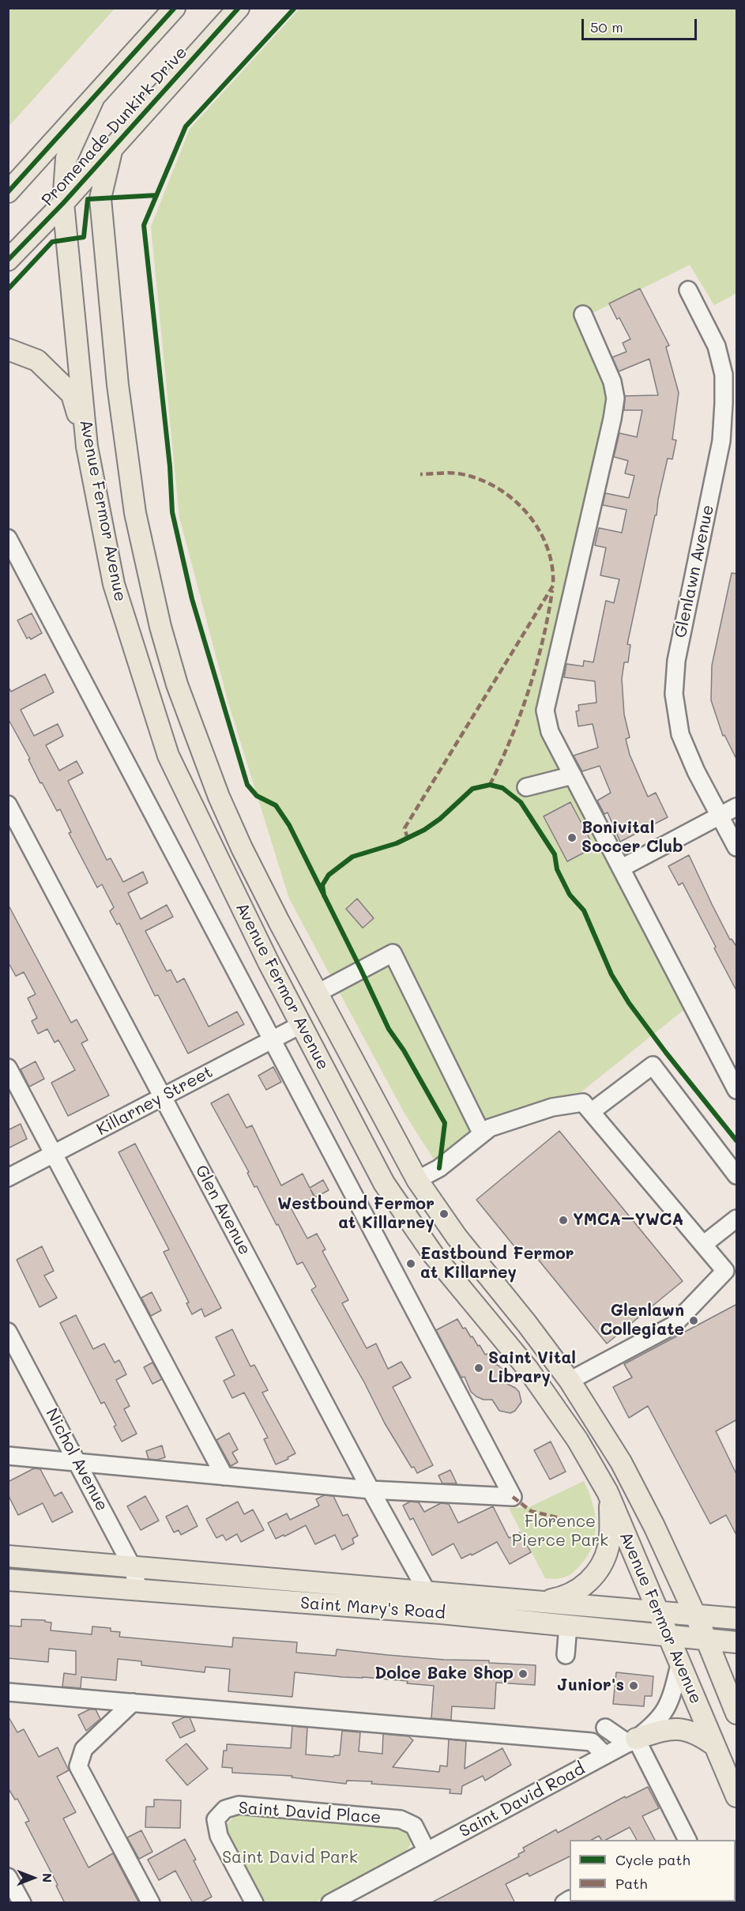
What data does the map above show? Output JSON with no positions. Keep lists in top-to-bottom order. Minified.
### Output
{"streets":{"main road":["Promenade Dunkirk Drive","Avenue Fermor Avenue","Saint Mary's Road"],"street":["Glenlawn Avenue","Killarney Street","Glen Avenue","Nichol Avenue","Saint David Road","Saint David Place"]},"crossings":[["Promenade Dunkirk Drive","Avenue Fermor Avenue"],["Avenue Fermor Avenue","Killarney Street"],["Avenue Fermor Avenue","Saint Mary's Road"],["Avenue Fermor Avenue","Saint David Road"],["Killarney Street","Glen Avenue"],["Glen Avenue","Saint Mary's Road"],["Nichol Avenue","Saint Mary's Road"],["Saint David Road","Saint David Place"]],"parks":["Florence Pierce Park","Saint David Park"],"places":["Bonivital Soccer Club","Westbound Fermor at Killarney","YMCA–YWCA","Eastbound Fermor at Killarney","Glenlawn Collegiate","Saint Vital Library","Dolce Bake Shop","Junior's"],"legend":["Cycle path","Path"],"scale_bar":"50 m","north":"right"}
